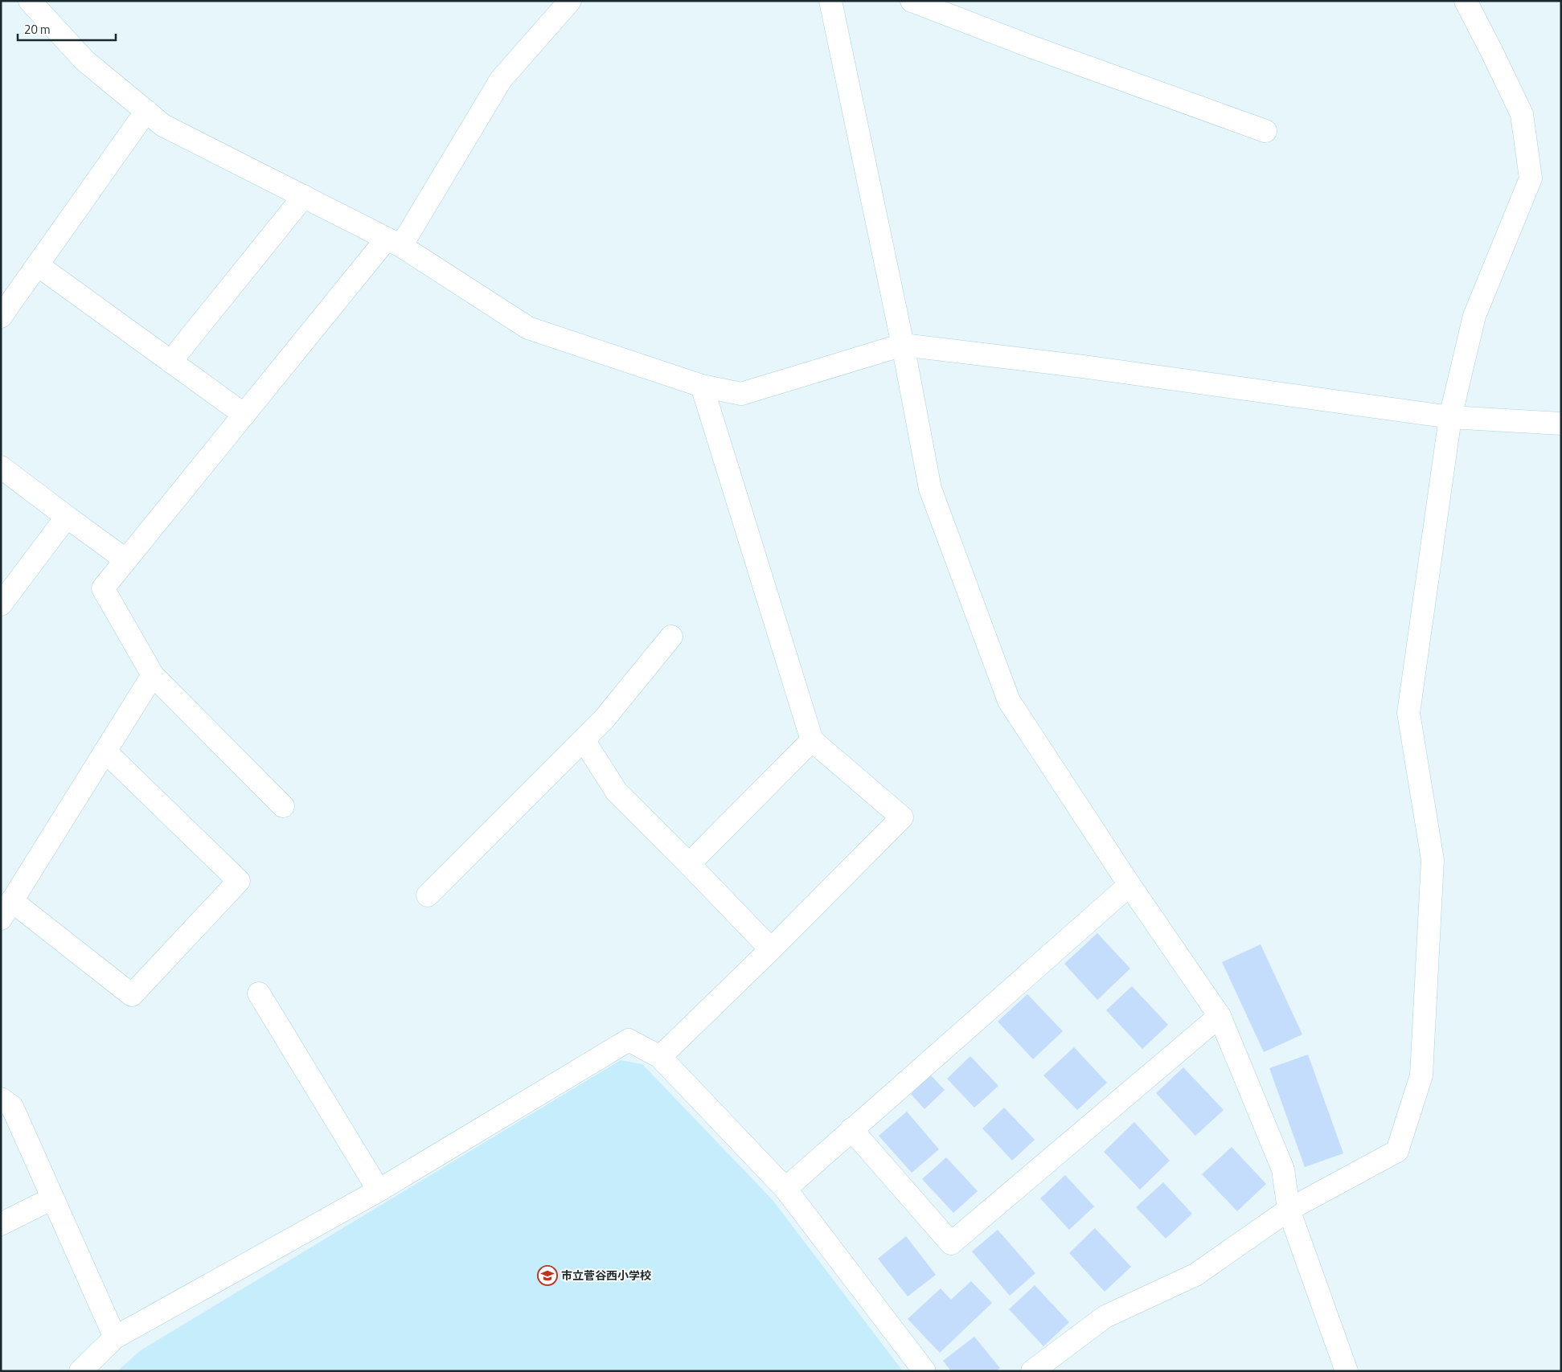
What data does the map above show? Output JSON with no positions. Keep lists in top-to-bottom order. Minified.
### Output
{"places":{"school or university":["市立菅谷西小学校"]},"scale_bar":"20 m"}
